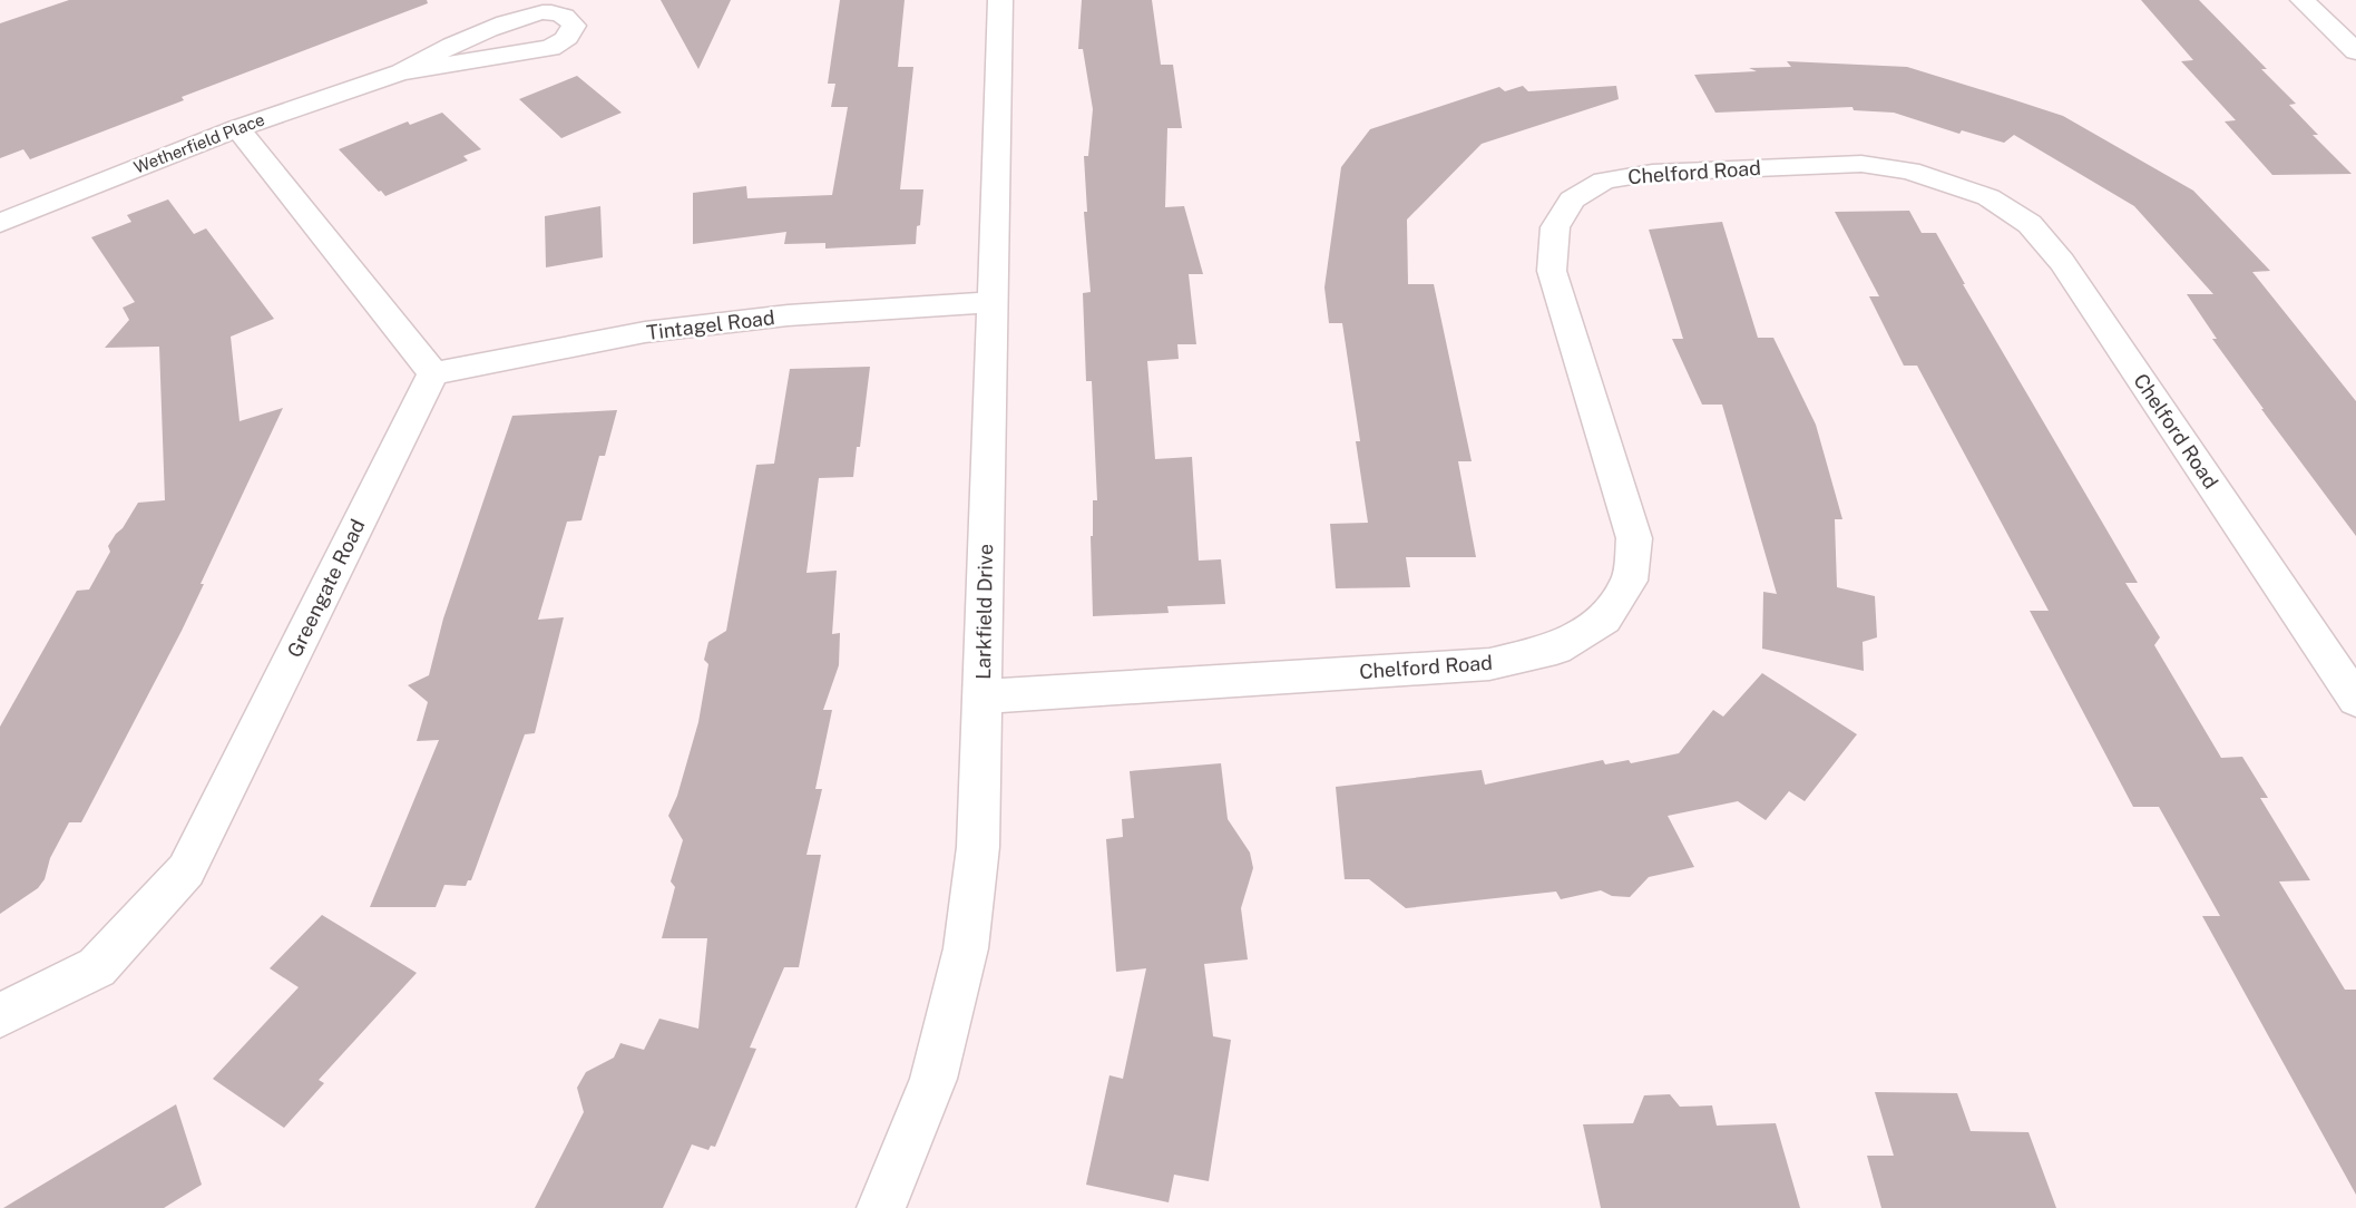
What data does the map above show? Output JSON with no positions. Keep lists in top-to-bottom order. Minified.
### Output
{"streets":{"street":["Wetherfield Place","Chelford Road","Tintagel Road","Greengate Road","Larkfield Drive"]},"crossings":[["Chelford Road","Larkfield Drive"],["Tintagel Road","Greengate Road"],["Tintagel Road","Larkfield Drive"]]}
